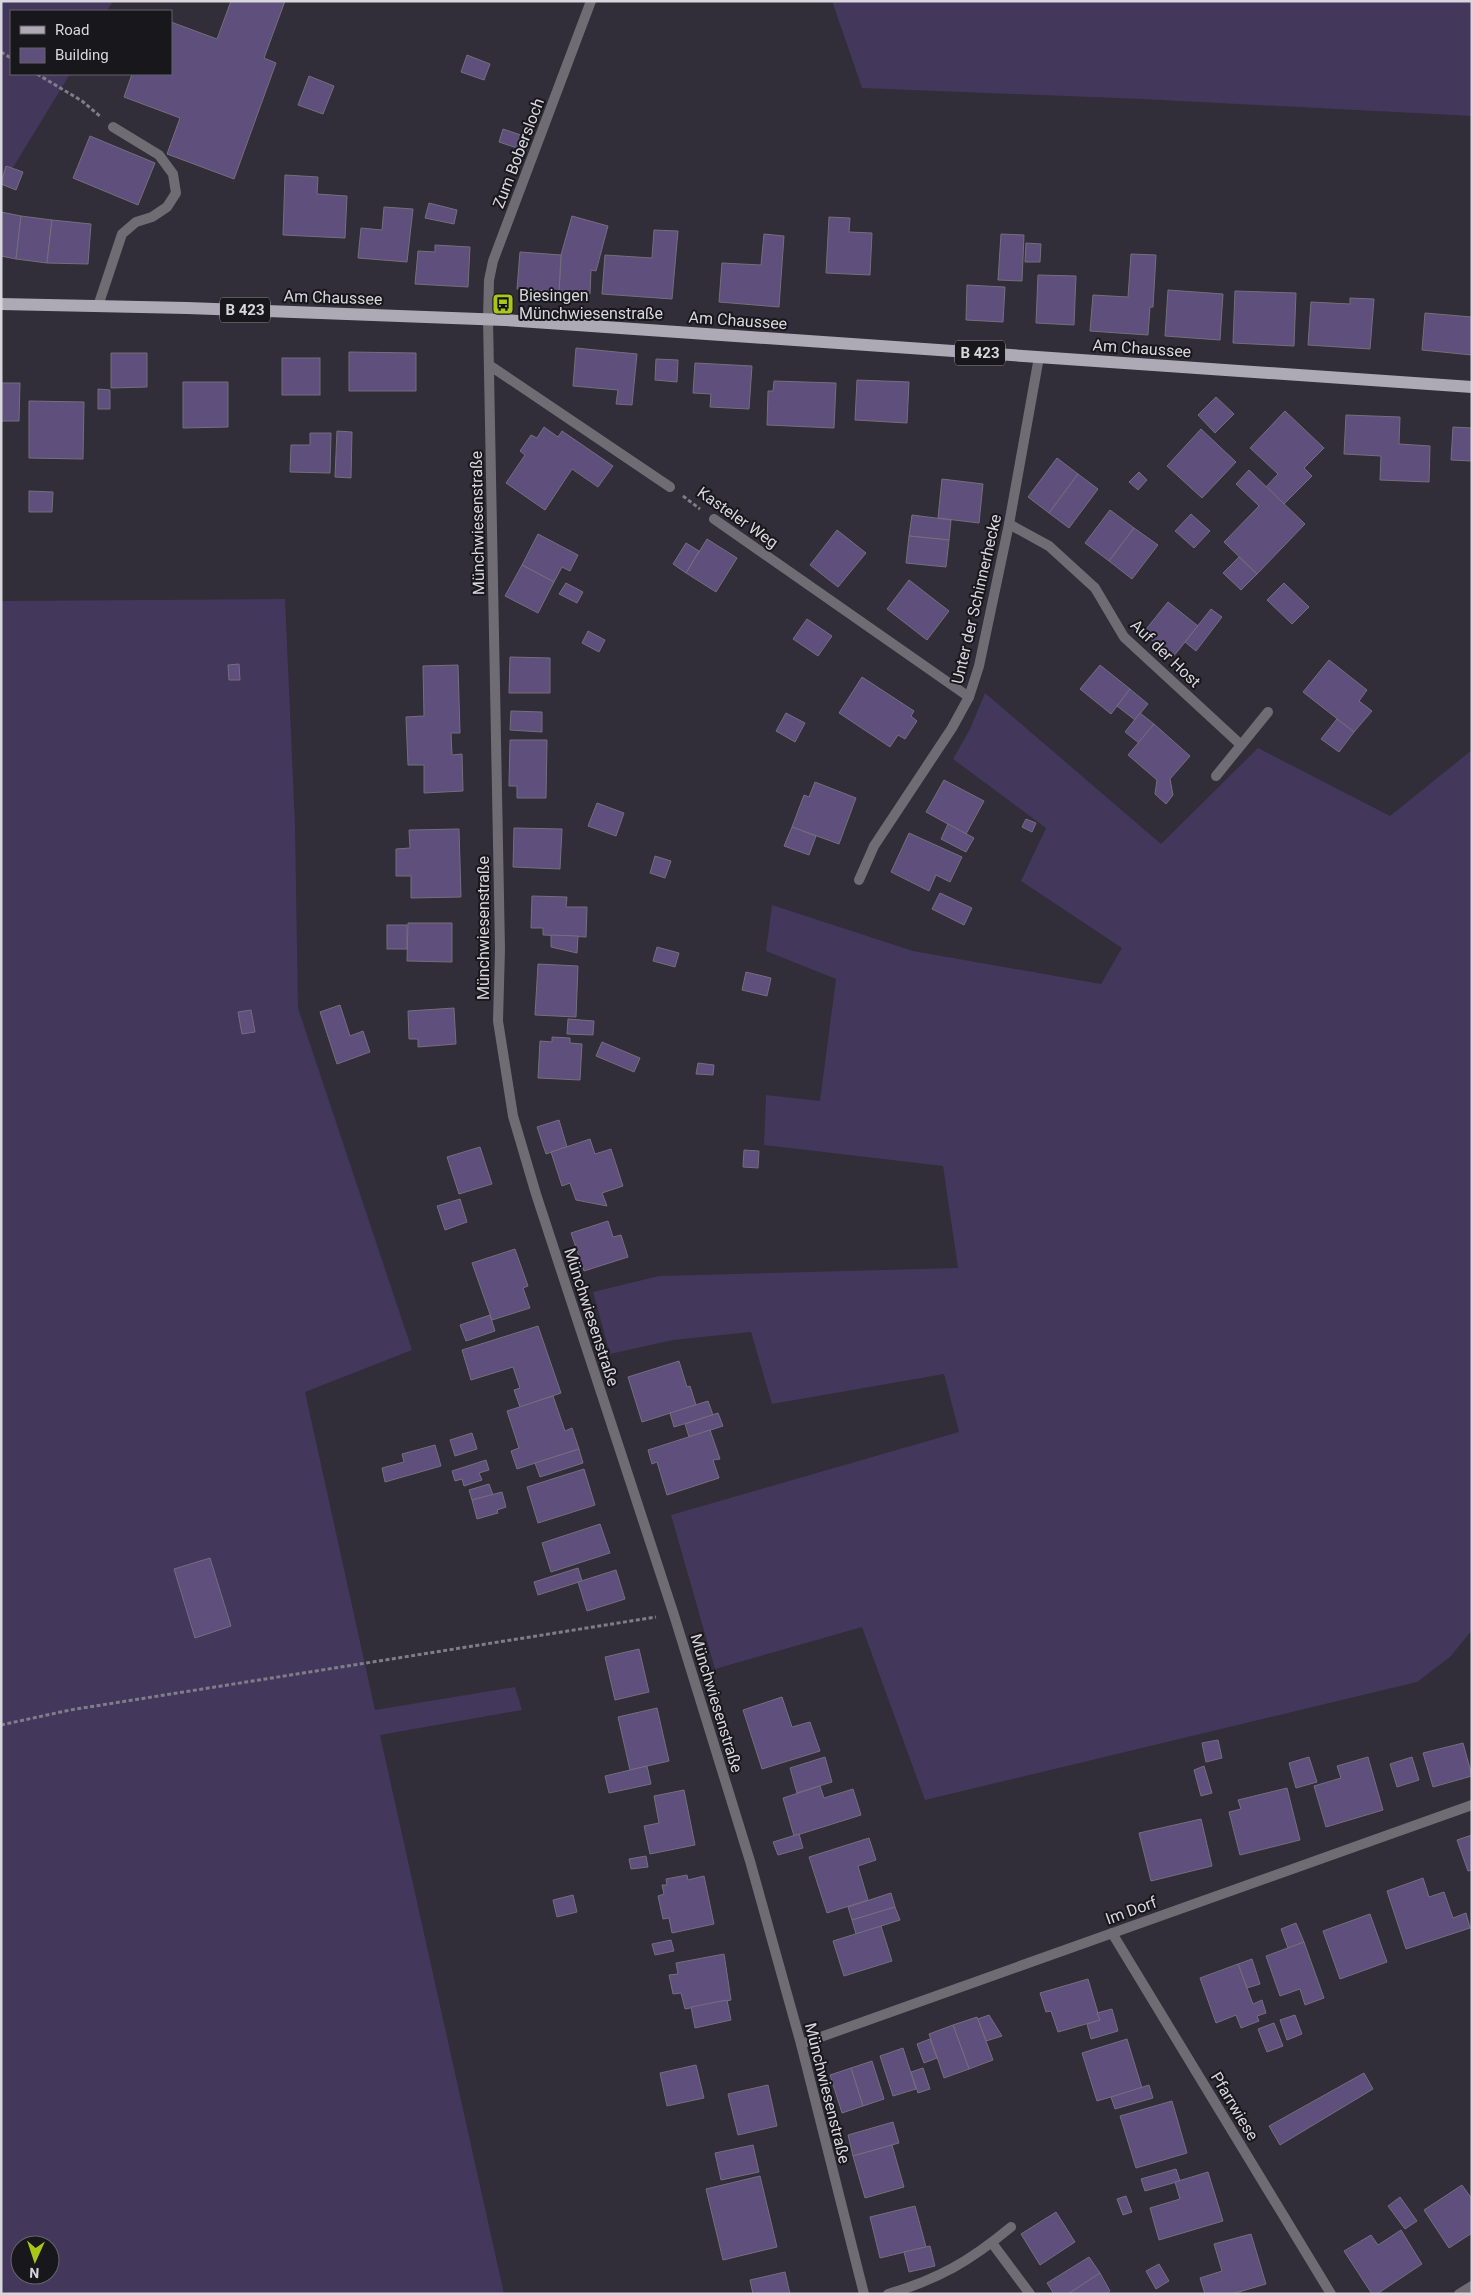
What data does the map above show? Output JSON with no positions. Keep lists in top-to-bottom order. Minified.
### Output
{"streets":{"main road":["Am Chaussee","B 423"],"street":["Zum Bobersloch","Kasteler Weg","Münchwiesenstraße","Unter der Schinnerhecke","Auf der Host","Im Dorf","Pfarrwiese"]},"crossings":[["Zum Bobersloch","Am Chaussee"],["Zum Bobersloch","Münchwiesenstraße"],["Am Chaussee","Münchwiesenstraße"],["Am Chaussee","Unter der Schinnerhecke"],["Kasteler Weg","Unter der Schinnerhecke"],["Münchwiesenstraße","Im Dorf"],["Unter der Schinnerhecke","Auf der Host"],["Im Dorf","Pfarrwiese"]],"places":{"bus stop":["Biesingen Münchwiesenstraße"]},"legend":["Road","Building"],"north":"bottom"}
